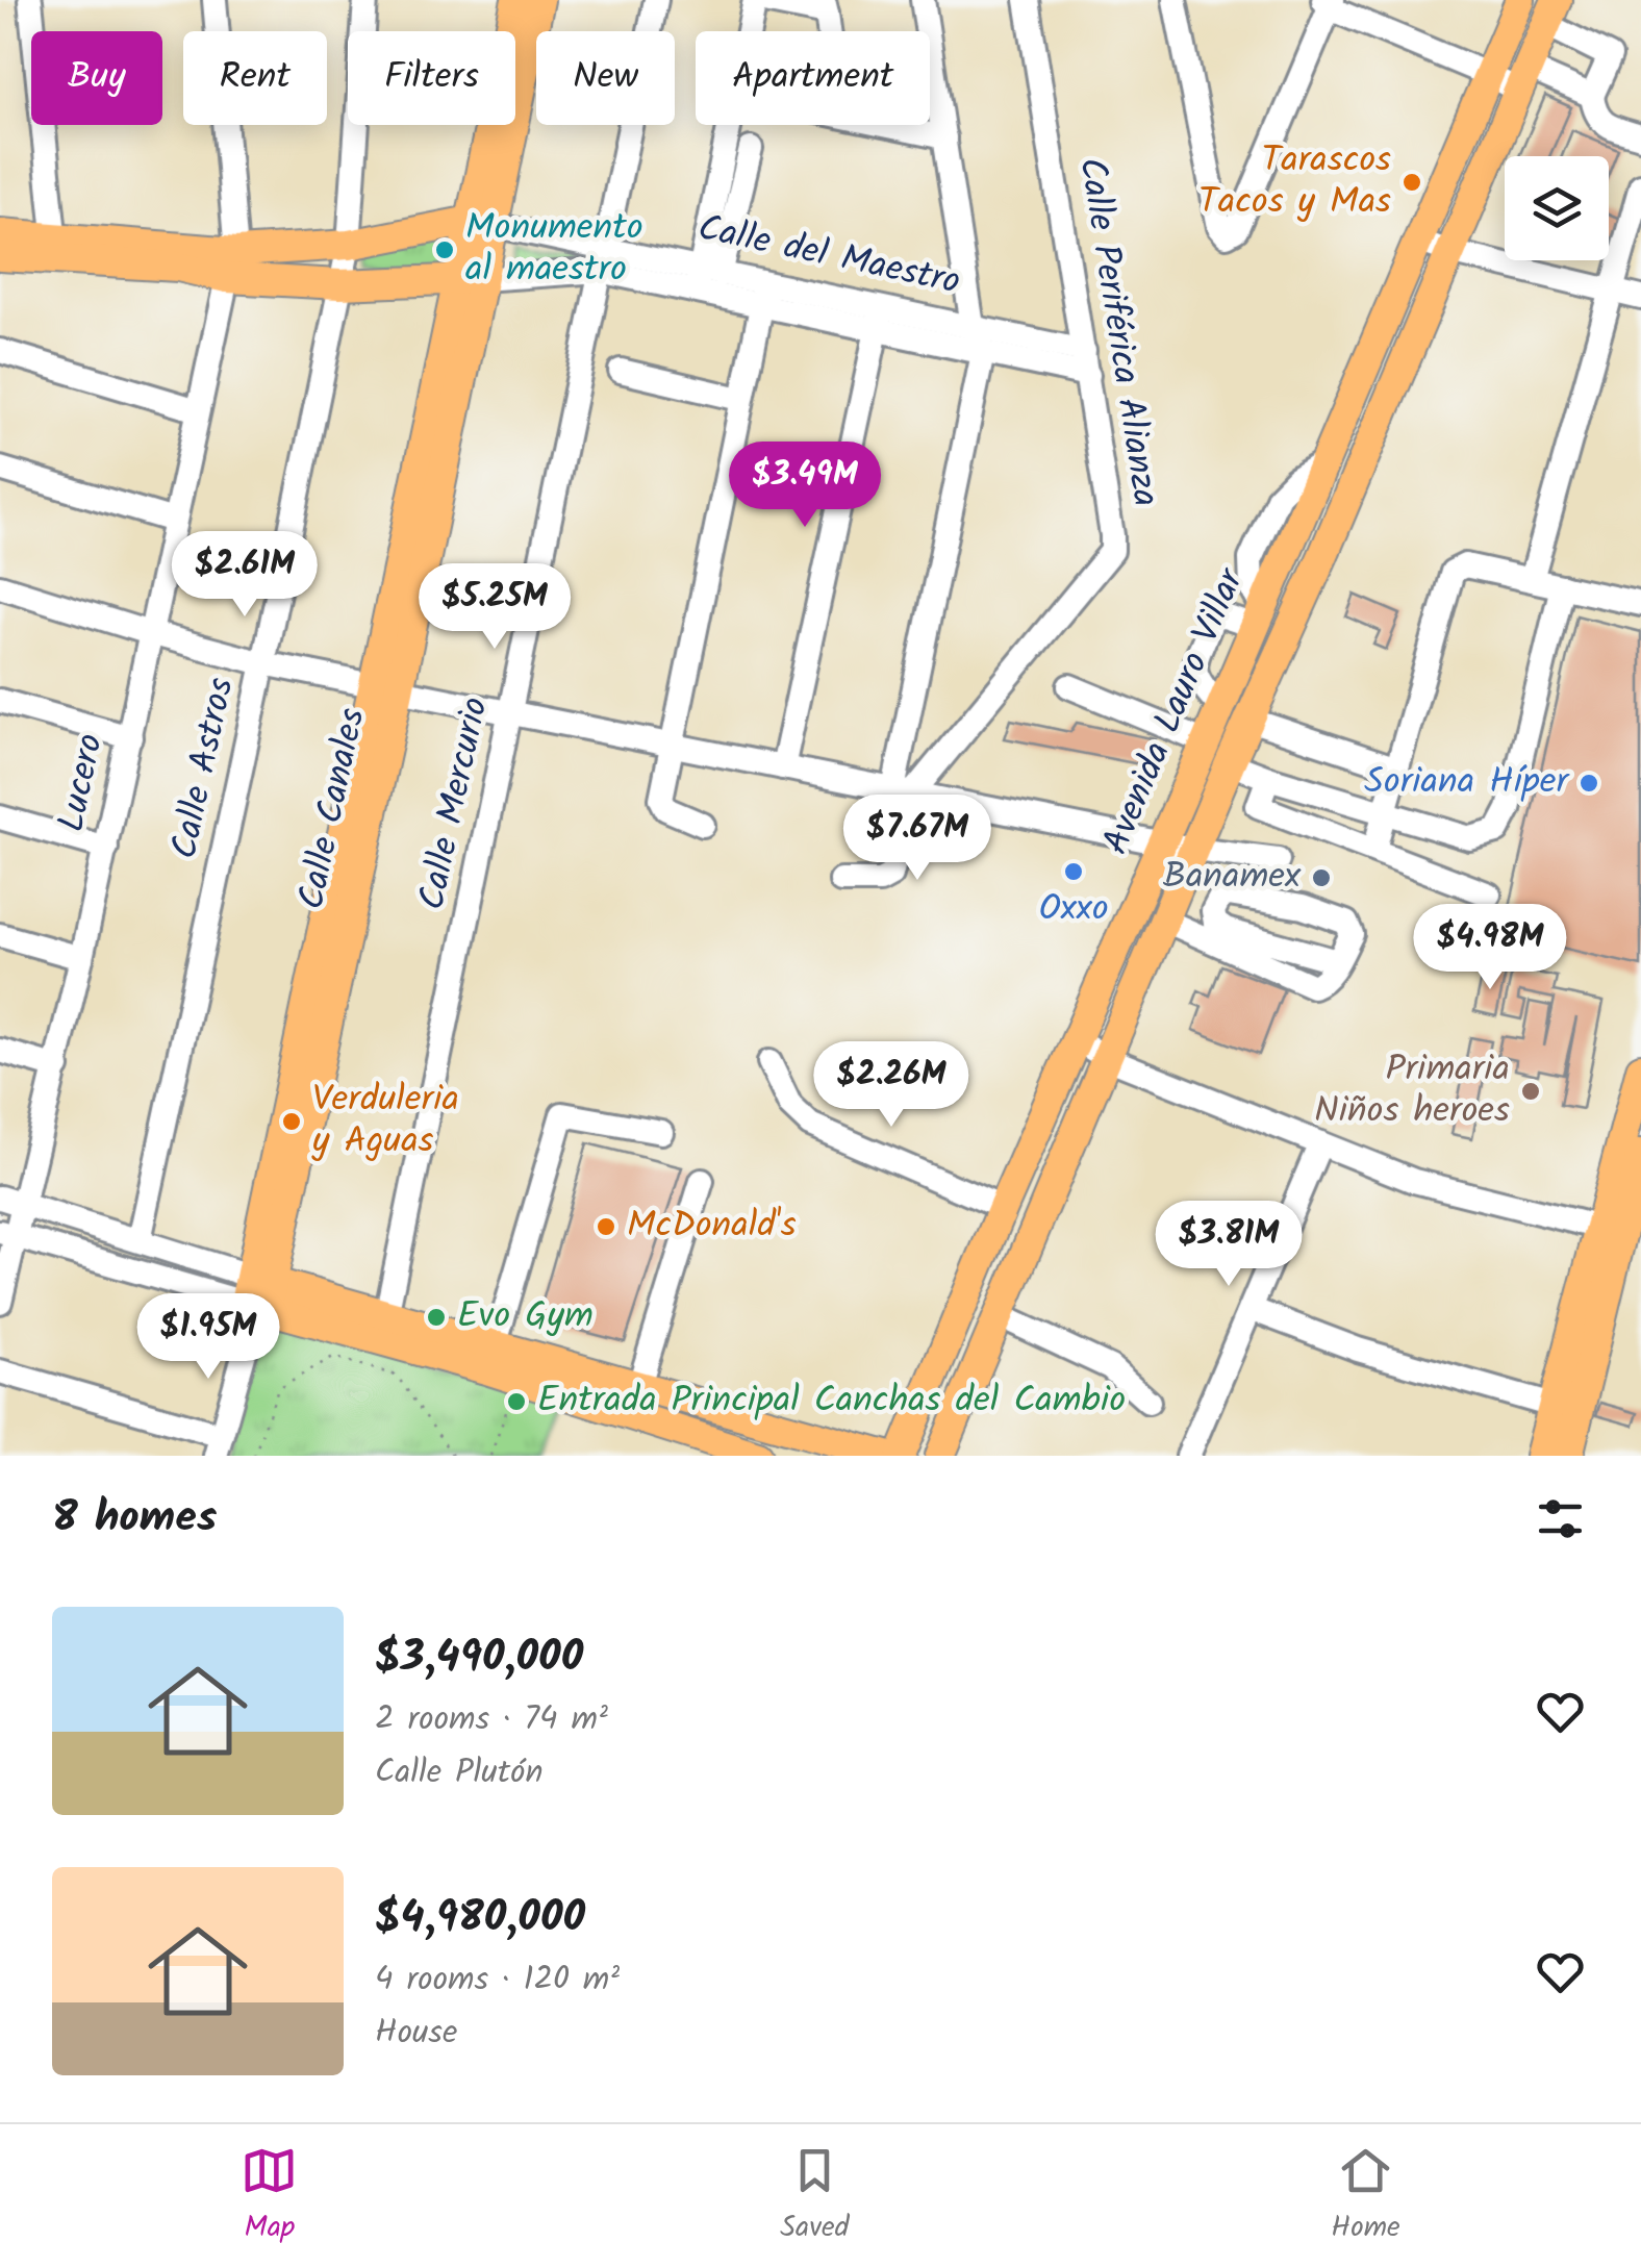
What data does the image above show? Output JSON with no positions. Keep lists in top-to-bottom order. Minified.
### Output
{"streets":{"main road":["Calle del Maestro","Avenida Lauro Villar","Calle Canales"],"street":["Calle Periférica Alianza","Calle Astros","Lucero","Calle Mercurio"]},"crossings":[["Calle del Maestro","Calle Periférica Alianza"],["Calle del Maestro","Calle Astros"],["Calle del Maestro","Lucero"],["Calle del Maestro","Calle Mercurio"],["Calle del Maestro","Calle Canales"]],"places":["Tarascos Tacos y Mas","Monumento al maestro","Soriana Híper","Oxxo","Banamex","Primaria Niños heroes","Verduleria y Aguas","McDonald's","Evo Gym","Entrada Principal Canchas del Cambio"],"page":{"chip":["Buy","Rent","Filters","New","Apartment"],"price":["$3.49M","$2.61M","$5.25M","$7.67M","$4.98M","$2.26M","$3.81M","$1.95M"],"heading":"8 homes","list":[{"name":"$3,490,000","note":"2 rooms · 74 m² · Calle Plutón"},{"name":"$4,980,000","note":"4 rooms · 120 m² · House"}],"tabs":["Map","Saved","Home"]}}
